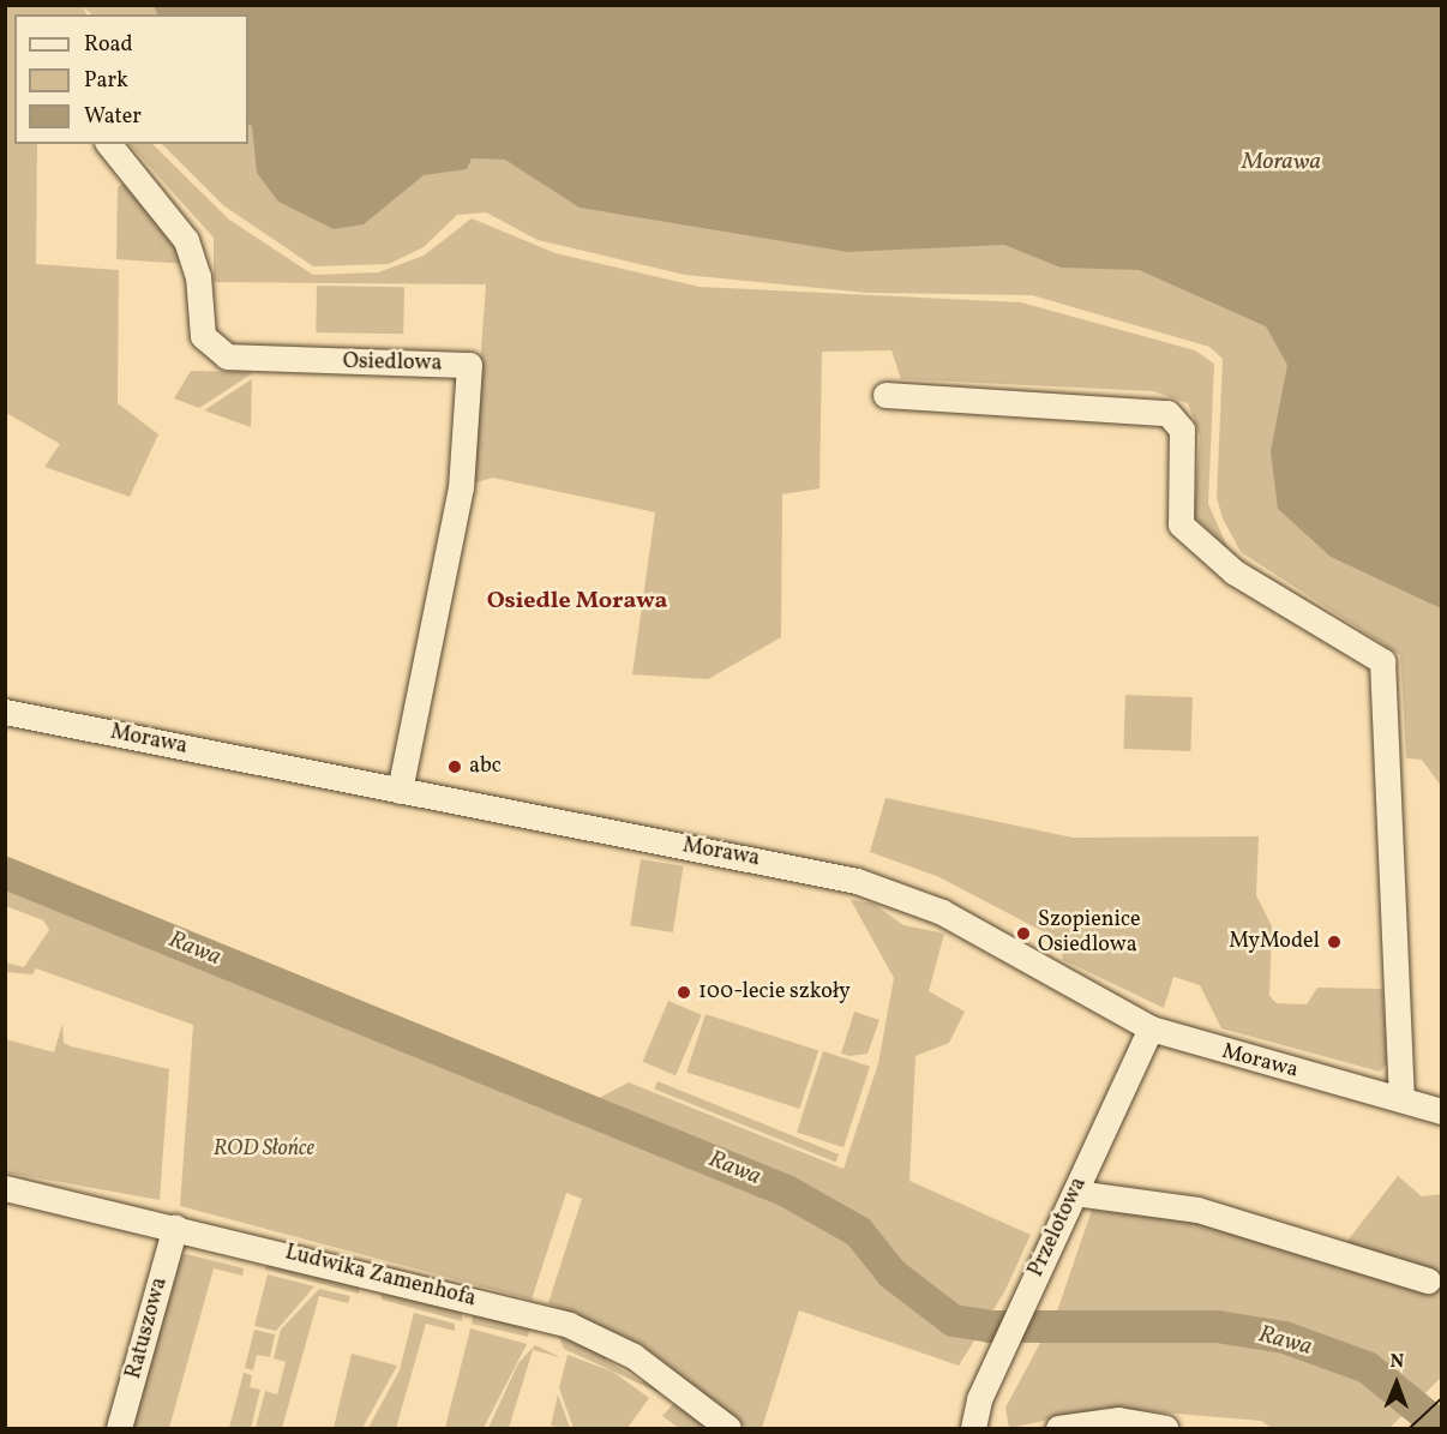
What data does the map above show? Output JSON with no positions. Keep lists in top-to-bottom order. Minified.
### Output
{"streets":{"street":["Osiedlowa","Morawa","Przelotowa","Ludwika Zamenhofa","Ratuszowa"]},"crossings":[["Osiedlowa","Morawa"],["Morawa","Przelotowa"],["Ludwika Zamenhofa","Ratuszowa"]],"districts":["Osiedle Morawa"],"water":["Morawa","Rawa"],"parks":["ROD Słońce"],"places":["abc","Szopienice Osiedlowa","MyModel","100-lecie szkoły"],"legend":["Road","Park","Water"],"north":"top"}
